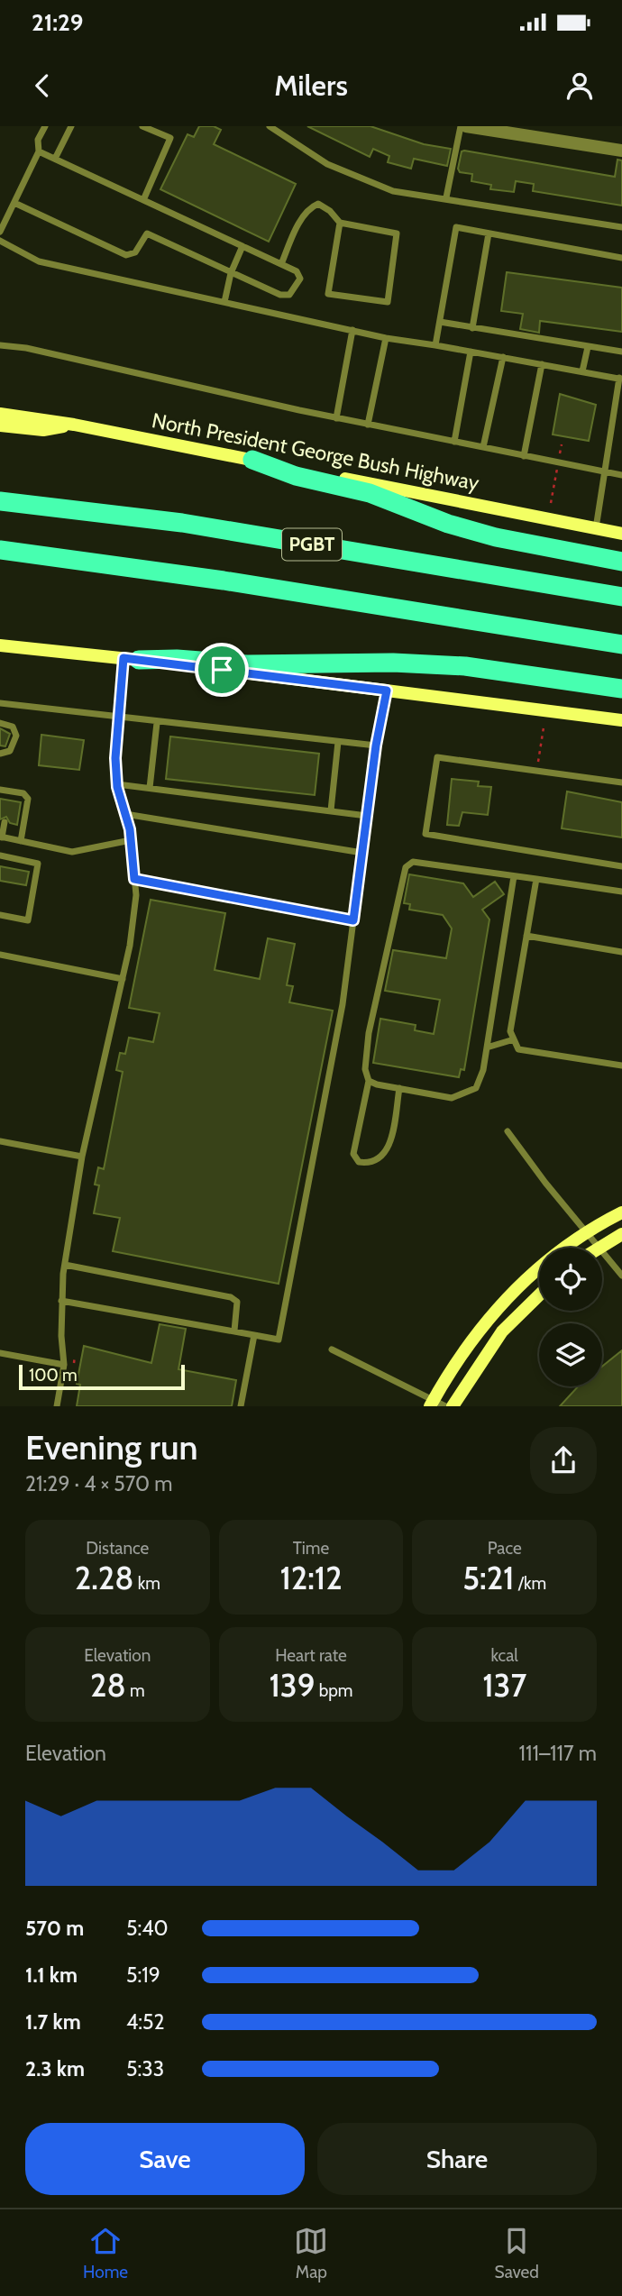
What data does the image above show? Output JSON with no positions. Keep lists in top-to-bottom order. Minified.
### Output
{"streets":{"highway":["PGBT"],"main road":["North President George Bush Highway"]},"scale_bar":"100 m","page":{"status":"21:29","header":"Milers","scale":"100 m","heading":["Evening run","21:29 · 4 × 570 m"],"stats":[["Distance","2.28 km"],["Time","12:12"],["Pace","5:21 /km"],["Elevation","28 m"],["Heart rate","139 bpm"],["kcal","137"]],"chart":["Elevation","111–117 m"],"list":[{"name":"570 m","note":"5:40"},{"name":"1.1 km","note":"5:19"},{"name":"1.7 km","note":"4:52"},{"name":"2.3 km","note":"5:33"}],"buttons":["Save","Share"],"tabs":["Home","Map","Saved"]}}
